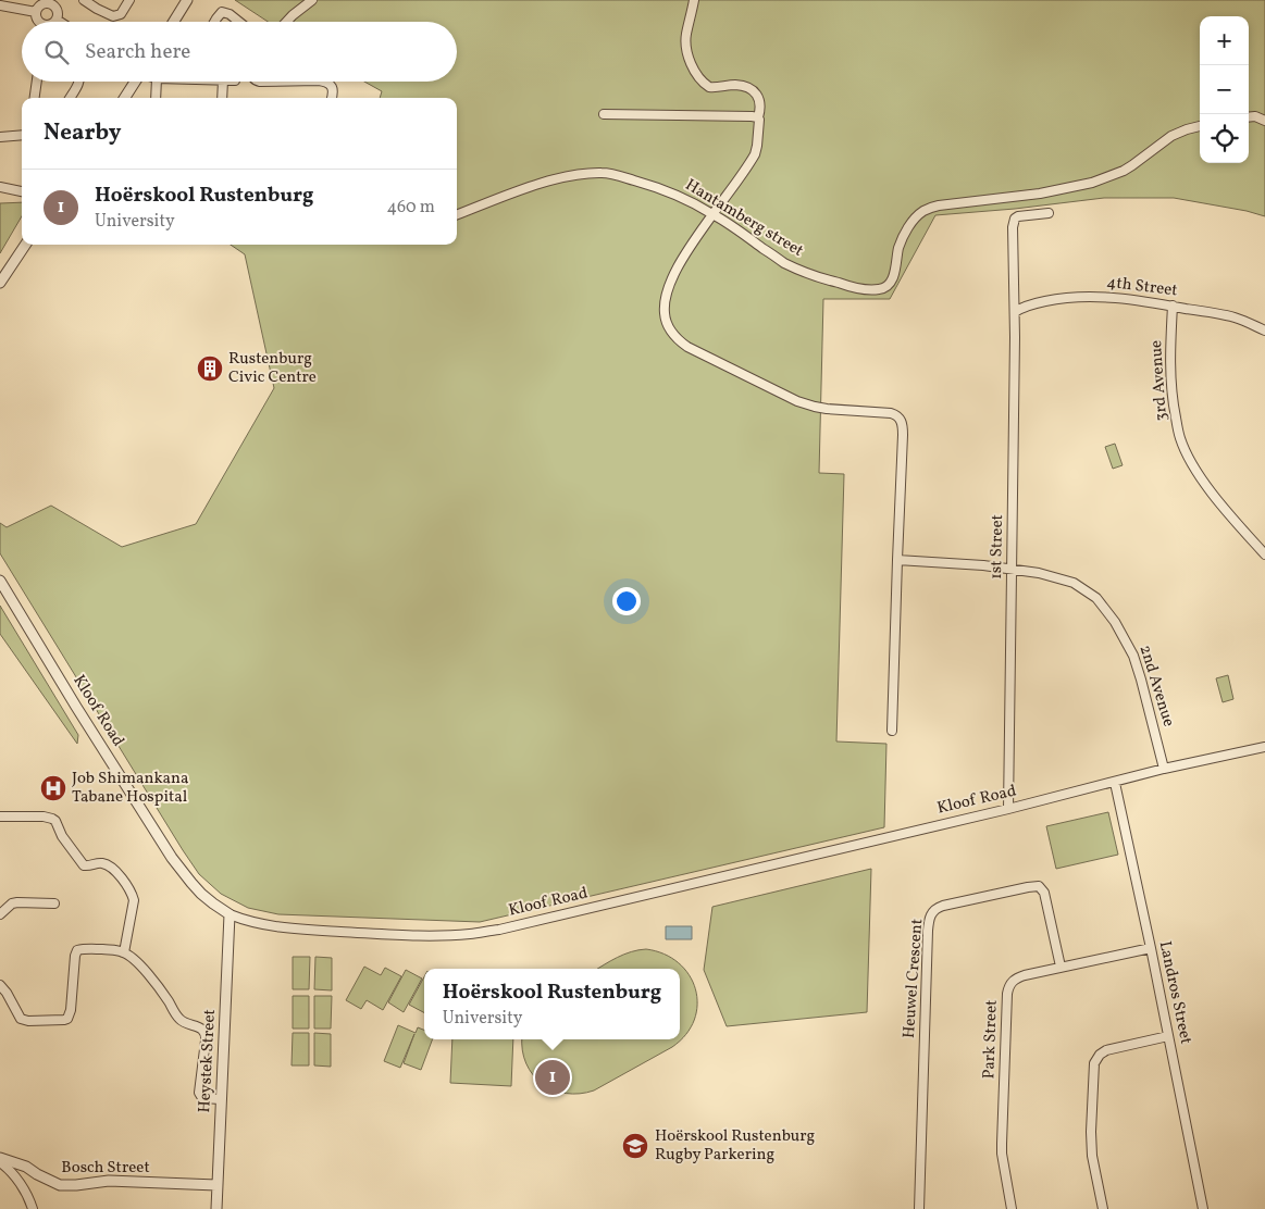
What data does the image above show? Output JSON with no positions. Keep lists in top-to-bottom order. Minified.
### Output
{"streets":{"street":["Hantamberg street","4th Street","3rd Avenue","1st Street","2nd Avenue","Kloof Road","Heuwel Crescent","Landros Street","Park Street","Heystek Street","Bosch Street"]},"crossings":[["4th Street","3rd Avenue"],["4th Street","1st Street"],["1st Street","2nd Avenue"],["1st Street","Kloof Road"],["2nd Avenue","Kloof Road"],["Kloof Road","Landros Street"],["Kloof Road","Heystek Street"],["Heuwel Crescent","Park Street"],["Landros Street","Park Street"],["Heystek Street","Bosch Street"]],"places":{"building":["Rustenburg Civic Centre"],"hospital":["Job Shimankana Tabane Hospital"],"school or university":["Hoërskool Rustenburg Rugby Parkering"]},"page":{"map_buttons":["+","−"],"search":"Search here","heading":"Nearby","list":[{"mark":"1","name":"Hoërskool Rustenburg","note":"University","value":"460 m"}],"popup":["Hoërskool Rustenburg","University"],"pins":"1"}}
